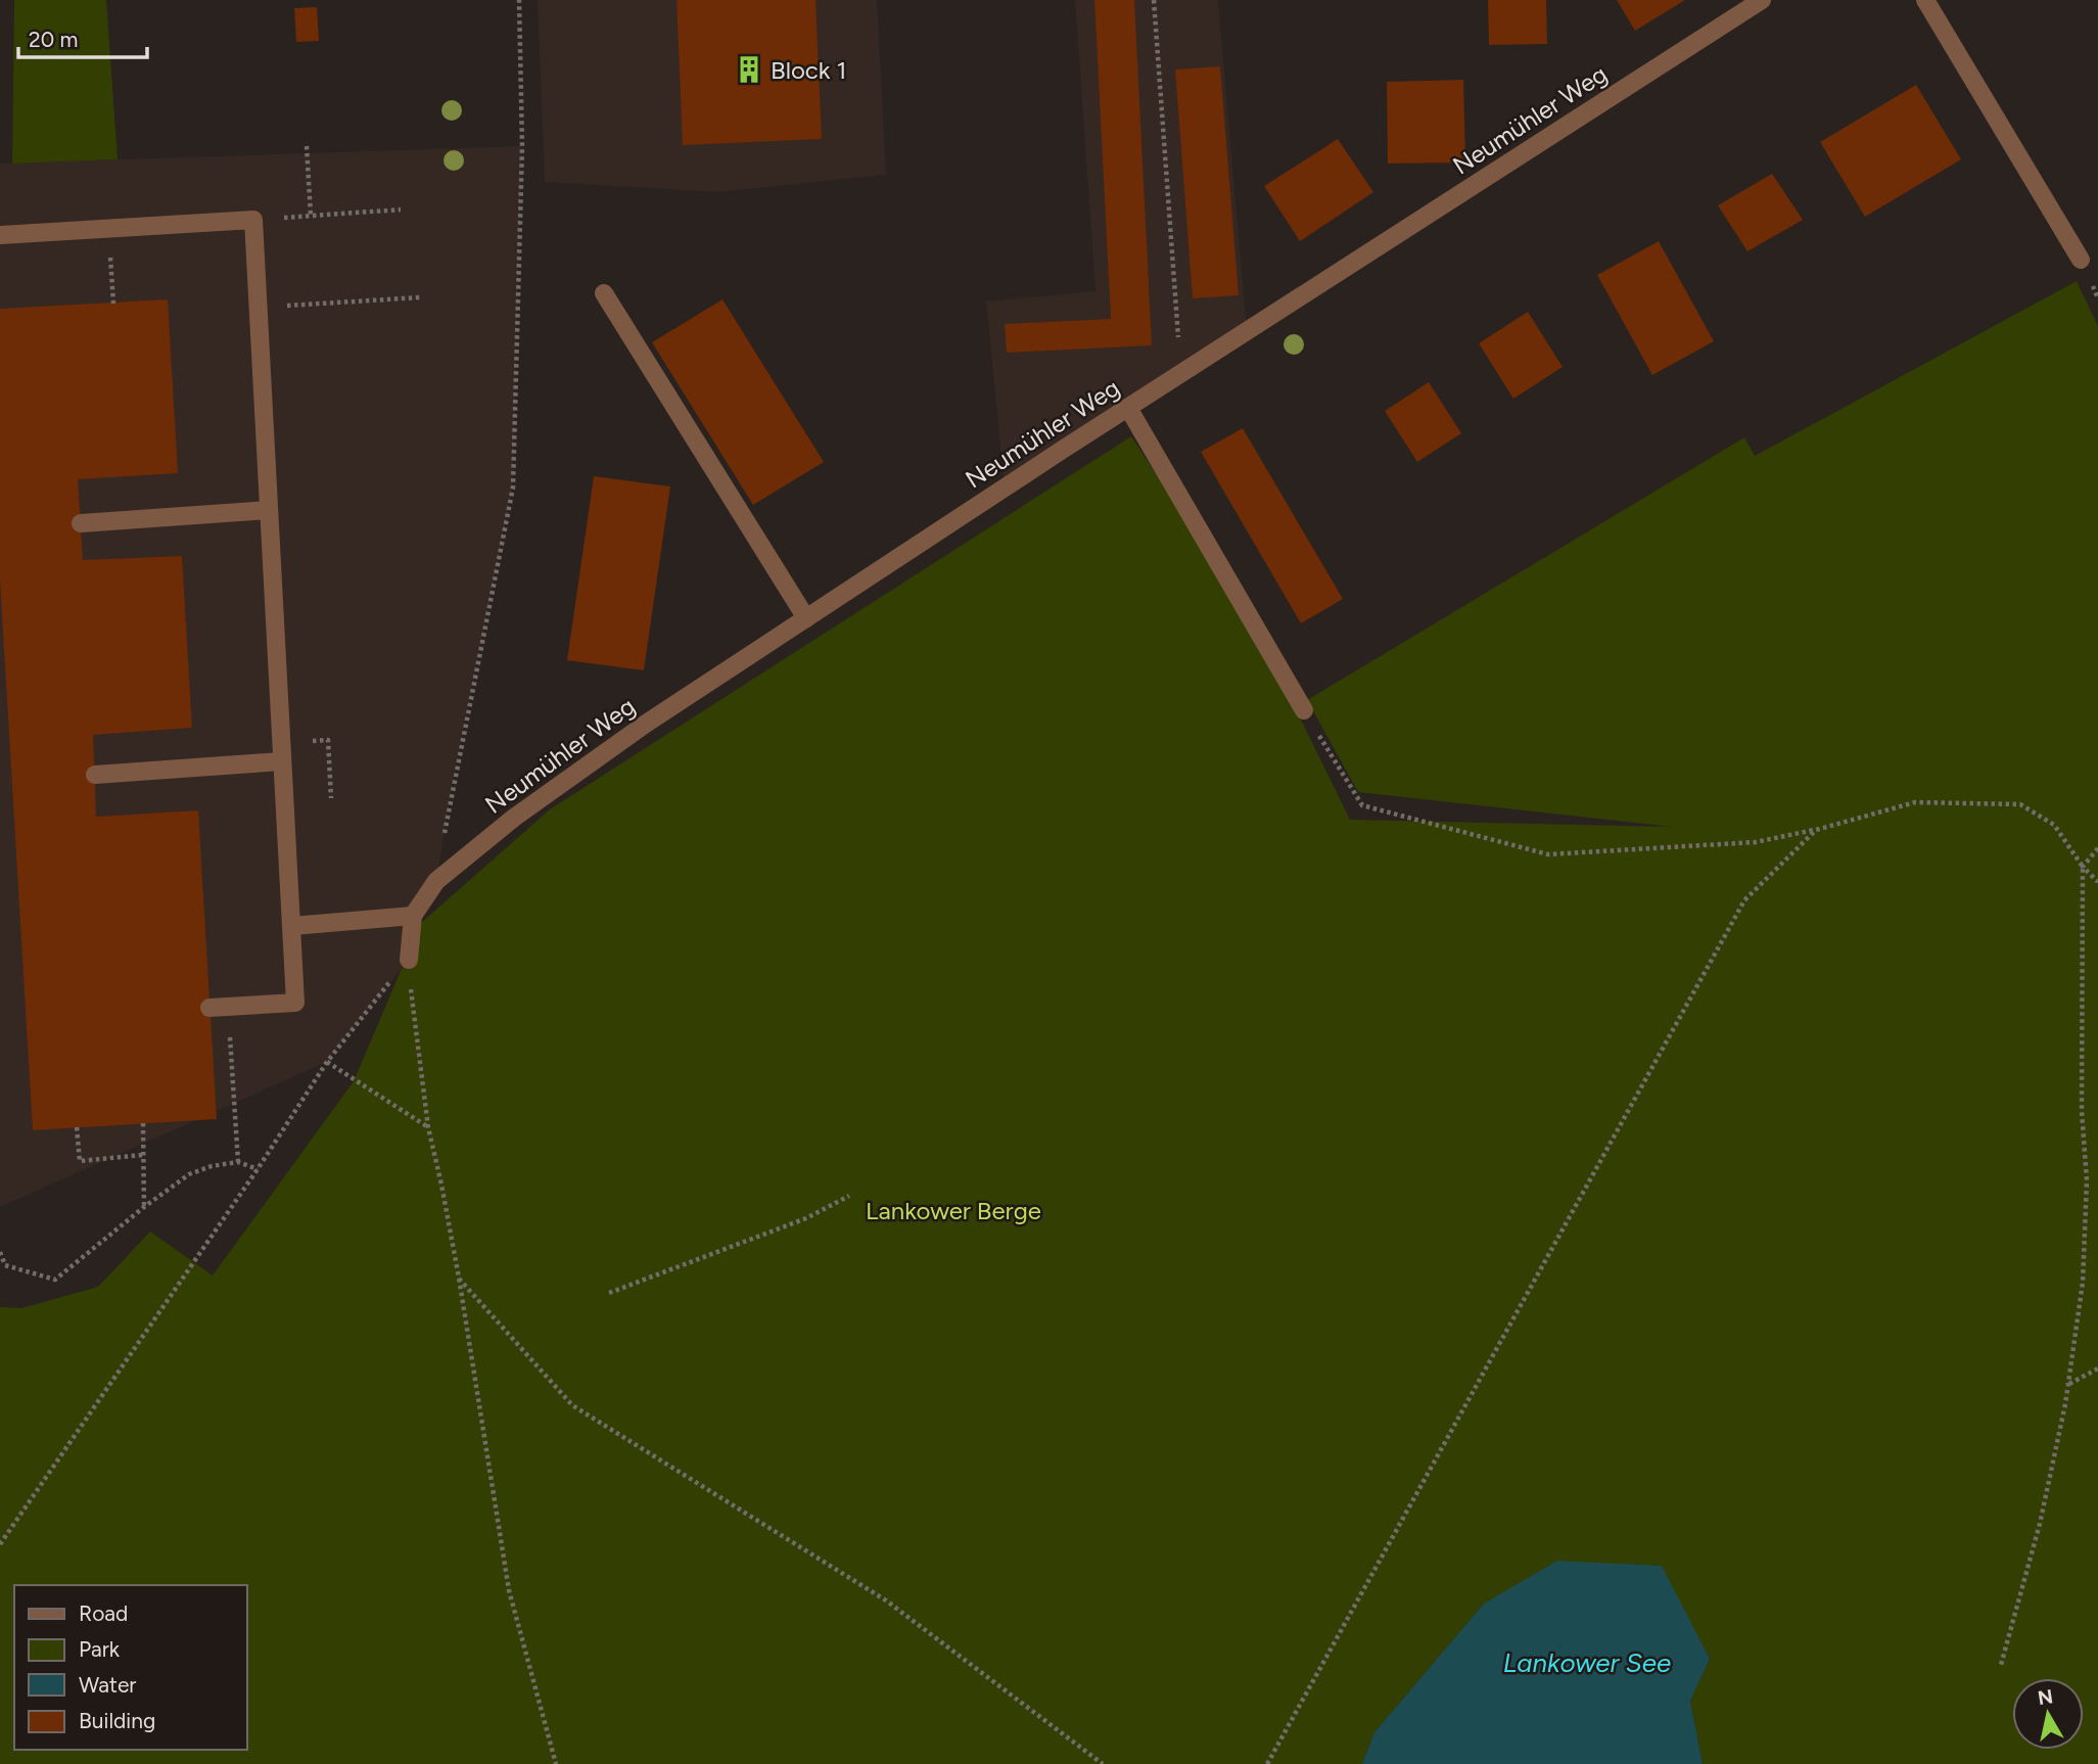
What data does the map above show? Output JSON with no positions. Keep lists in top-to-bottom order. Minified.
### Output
{"streets":{"street":["Neumühler Weg"]},"water":["Lankower See"],"parks":["Lankower Berge"],"places":{"building":["Block 1"]},"legend":["Road","Park","Water","Building"],"scale_bar":"20 m","north":"top"}
